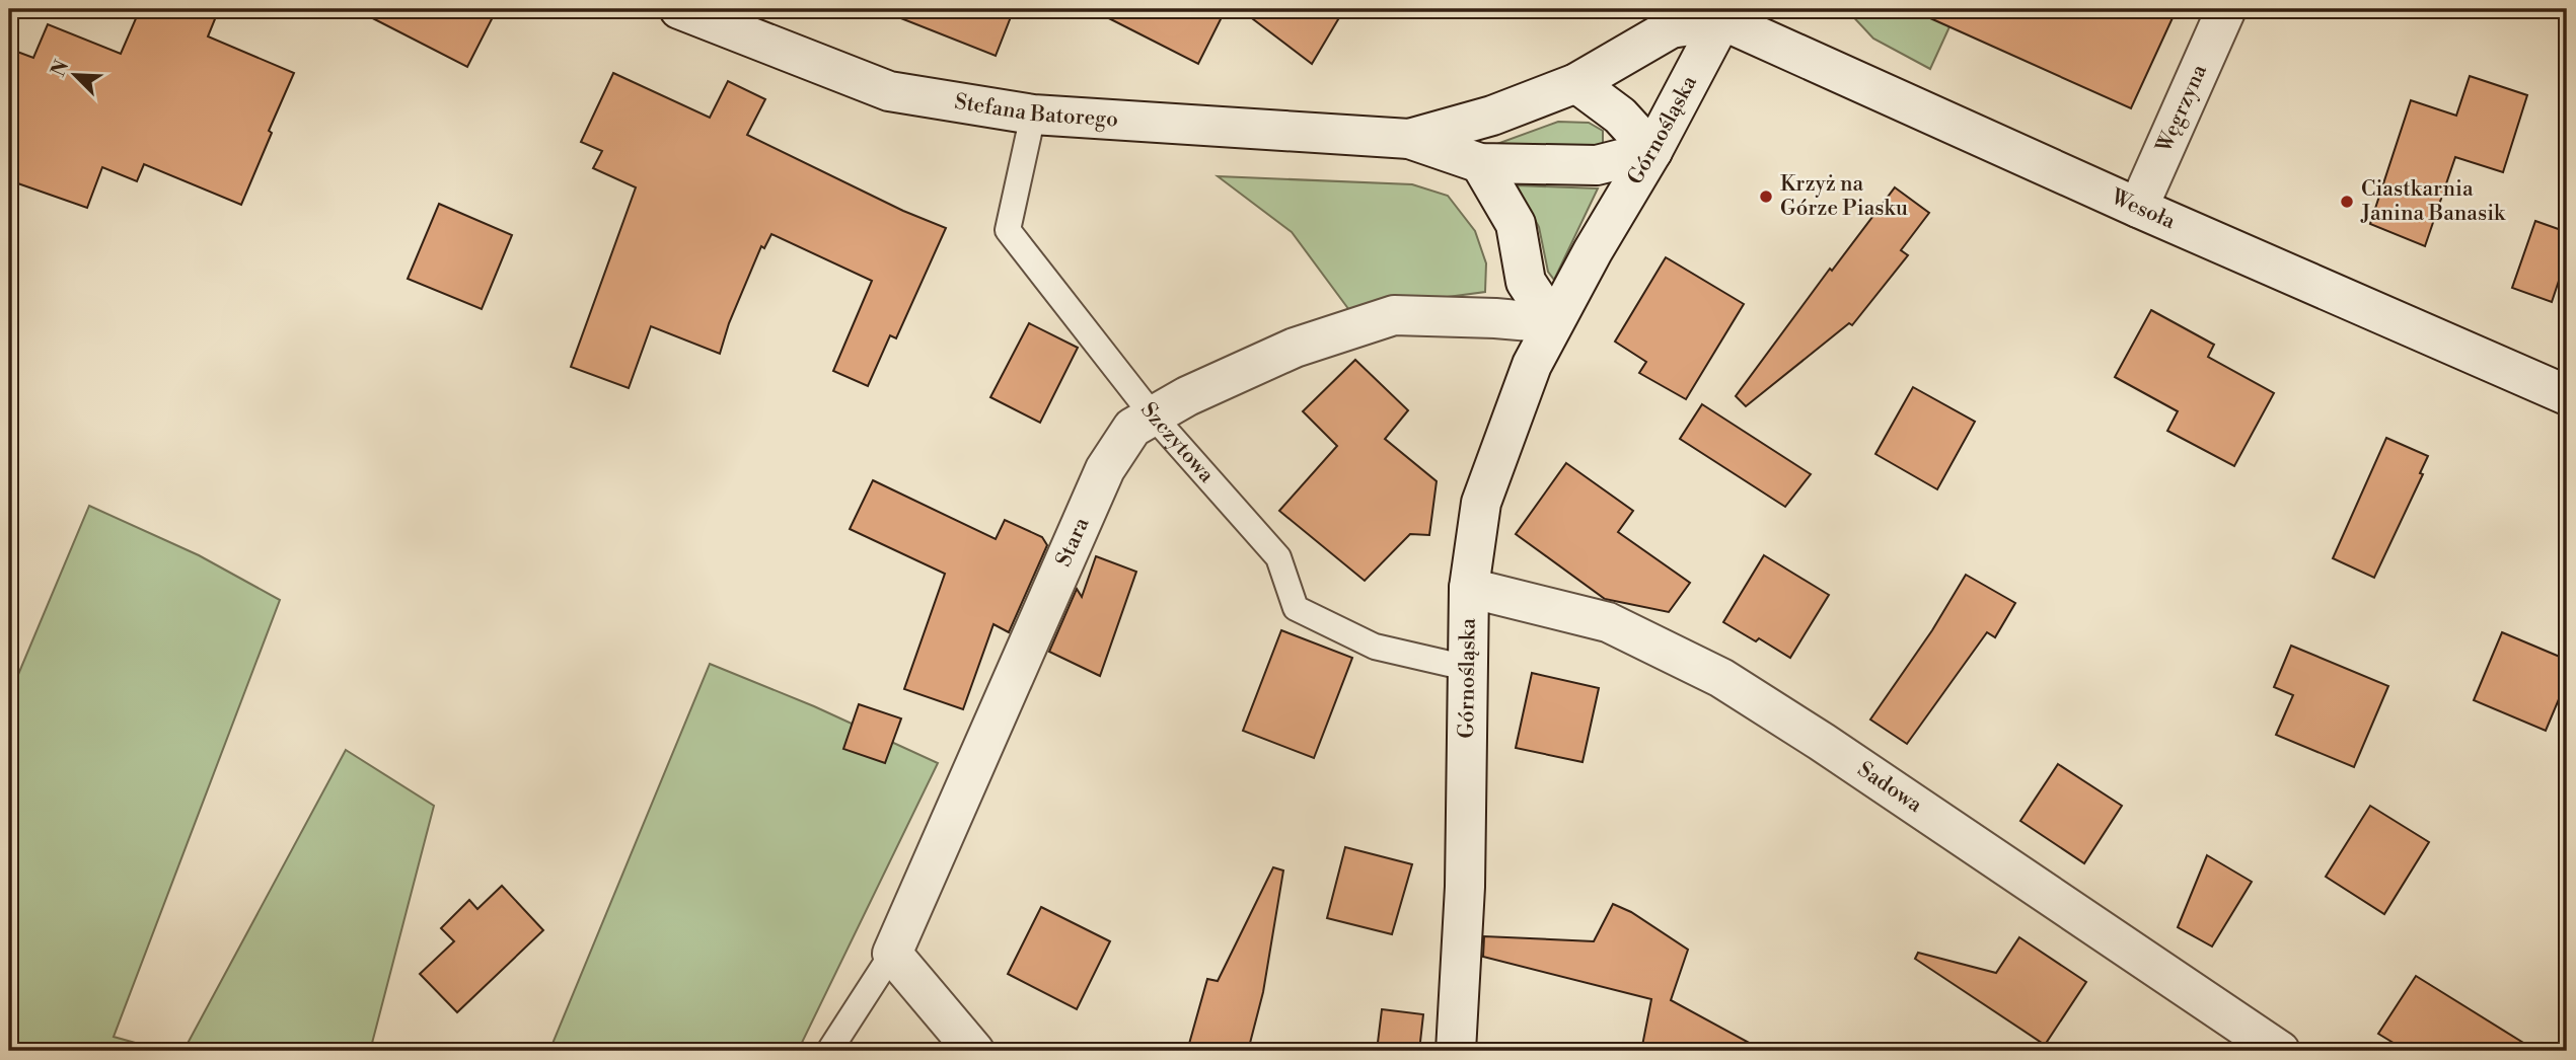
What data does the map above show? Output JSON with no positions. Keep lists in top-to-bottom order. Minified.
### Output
{"streets":{"street":["Węgrzyna","Stefana Batorego","Górnośląska","Wesoła","Stara","Sadowa"],"lane":["Szczytowa"]},"crossings":[["Węgrzyna","Wesoła"],["Stefana Batorego","Górnośląska"],["Stefana Batorego","Wesoła"],["Stefana Batorego","Szczytowa"],["Górnośląska","Wesoła"],["Górnośląska","Szczytowa"],["Górnośląska","Stara"],["Górnośląska","Sadowa"],["Szczytowa","Stara"]],"places":["Krzyż na Górze Piasku","Ciastkarnia Janina Banasik"],"north":"top left"}
